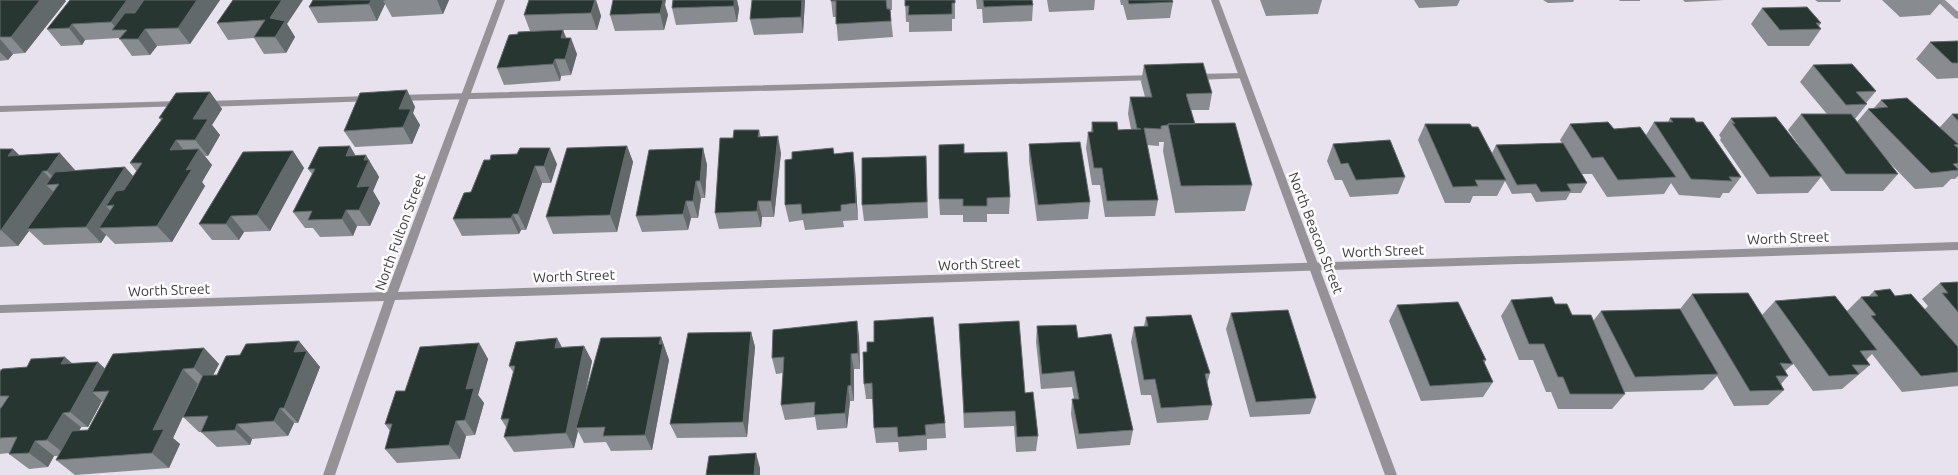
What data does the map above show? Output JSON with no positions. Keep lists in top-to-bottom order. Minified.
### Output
{"streets":{"street":["North Fulton Street","North Beacon Street","Worth Street"]},"crossings":[["North Fulton Street","Worth Street"],["North Beacon Street","Worth Street"]]}
